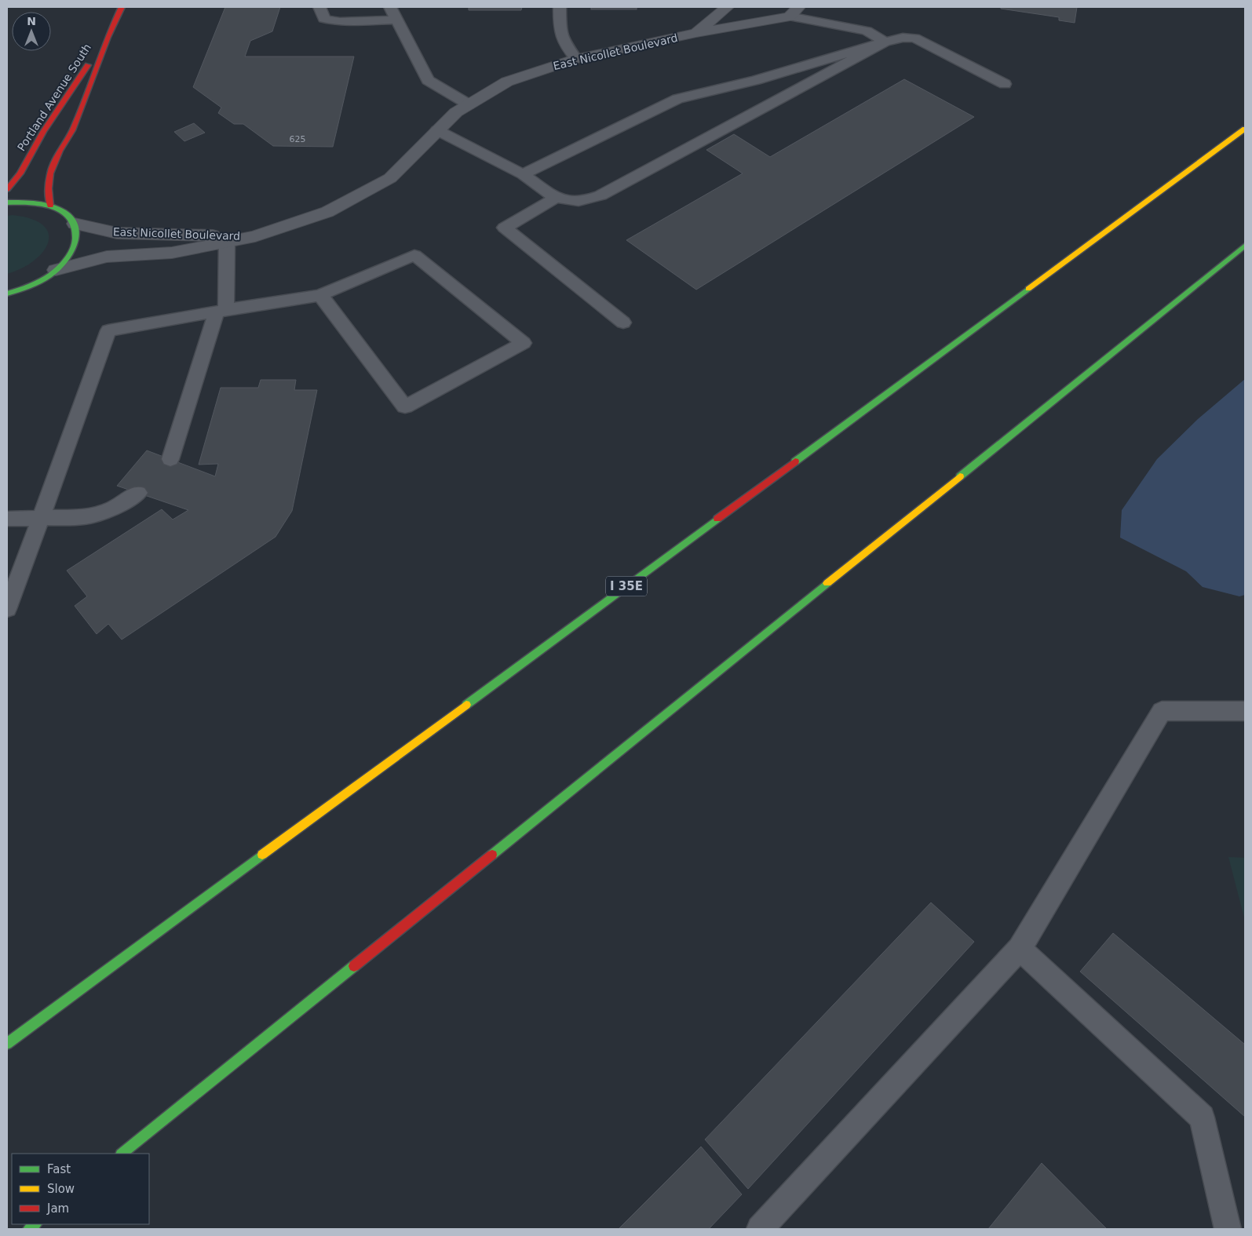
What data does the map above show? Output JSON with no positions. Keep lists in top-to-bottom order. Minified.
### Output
{"streets":{"main road":["Portland Avenue South","I 35E"],"street":["East Nicollet Boulevard"]},"house_numbers":["625"],"legend":["Fast","Slow","Jam"],"north":"top"}
